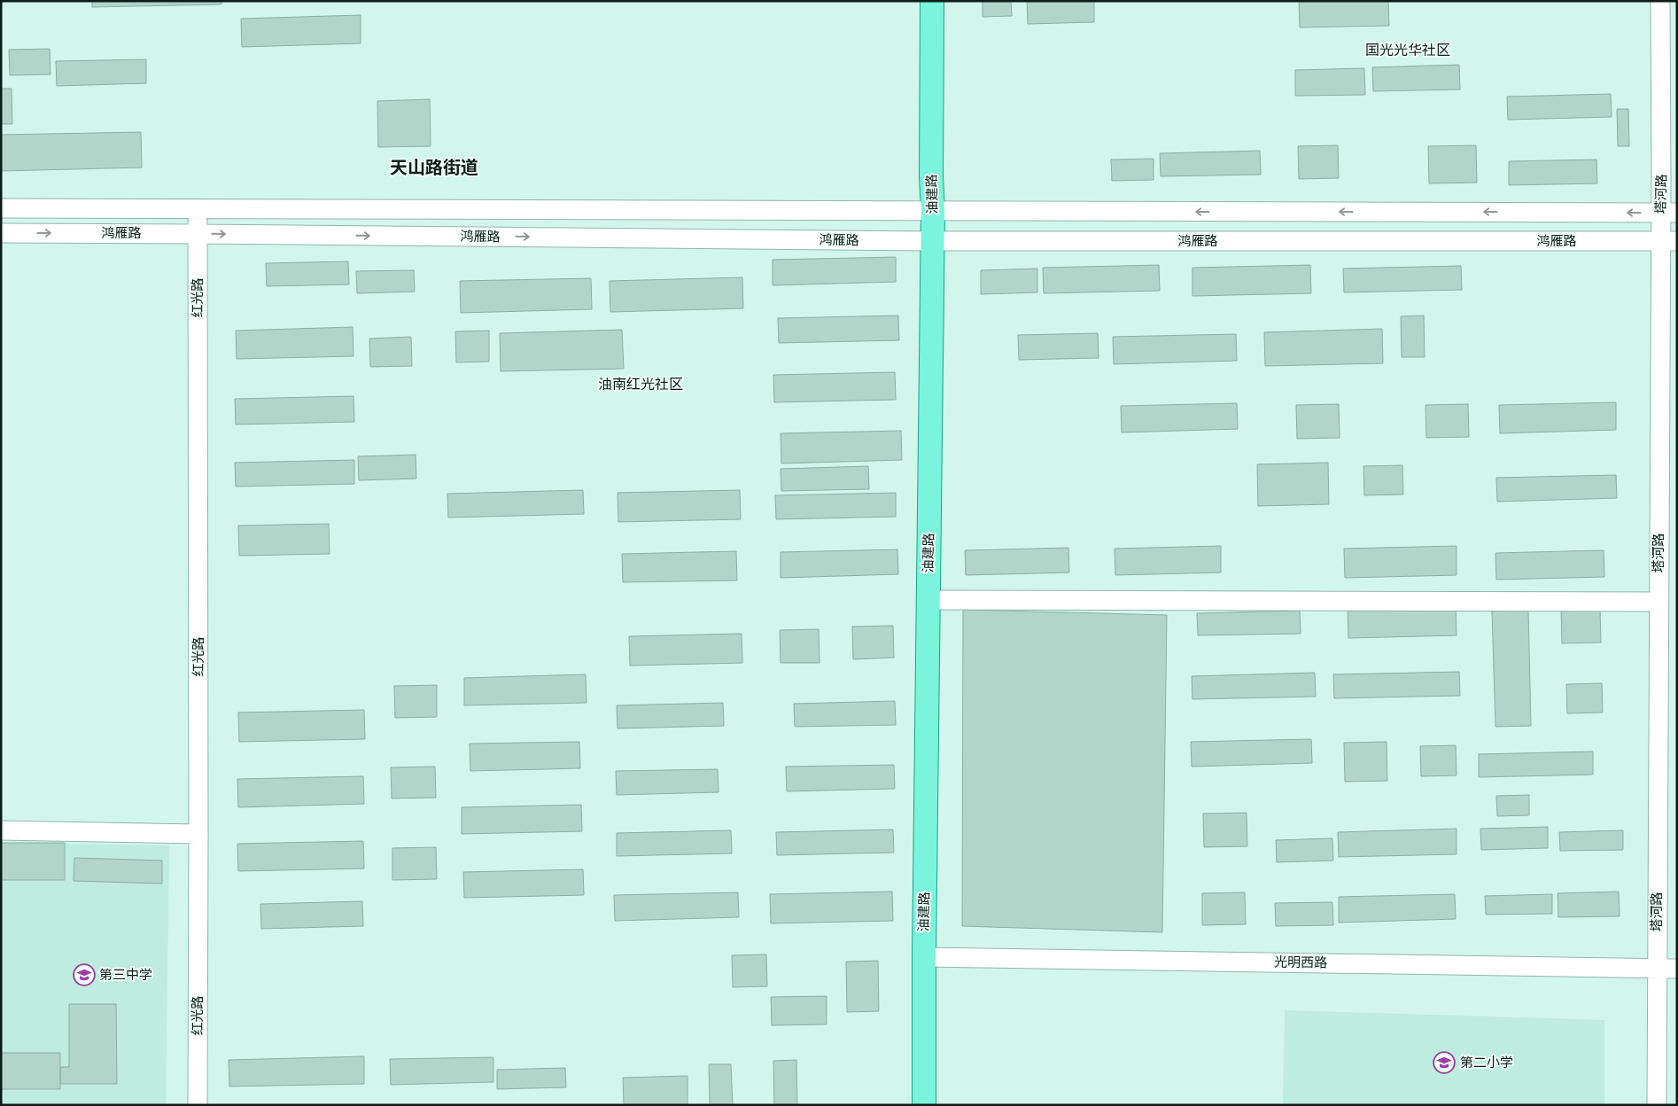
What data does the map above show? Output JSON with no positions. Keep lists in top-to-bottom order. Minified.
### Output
{"streets":{"main road":["油建路"],"street":["塔河路","鸿雁路","红光路","光明西路"]},"crossings":[["油建路","鸿雁路"],["油建路","光明西路"],["塔河路","鸿雁路"],["塔河路","光明西路"],["鸿雁路","红光路"]],"districts":["国光光华社区","天山路街道","油南红光社区"],"places":{"school or university":["第三中学","第二小学"]}}
